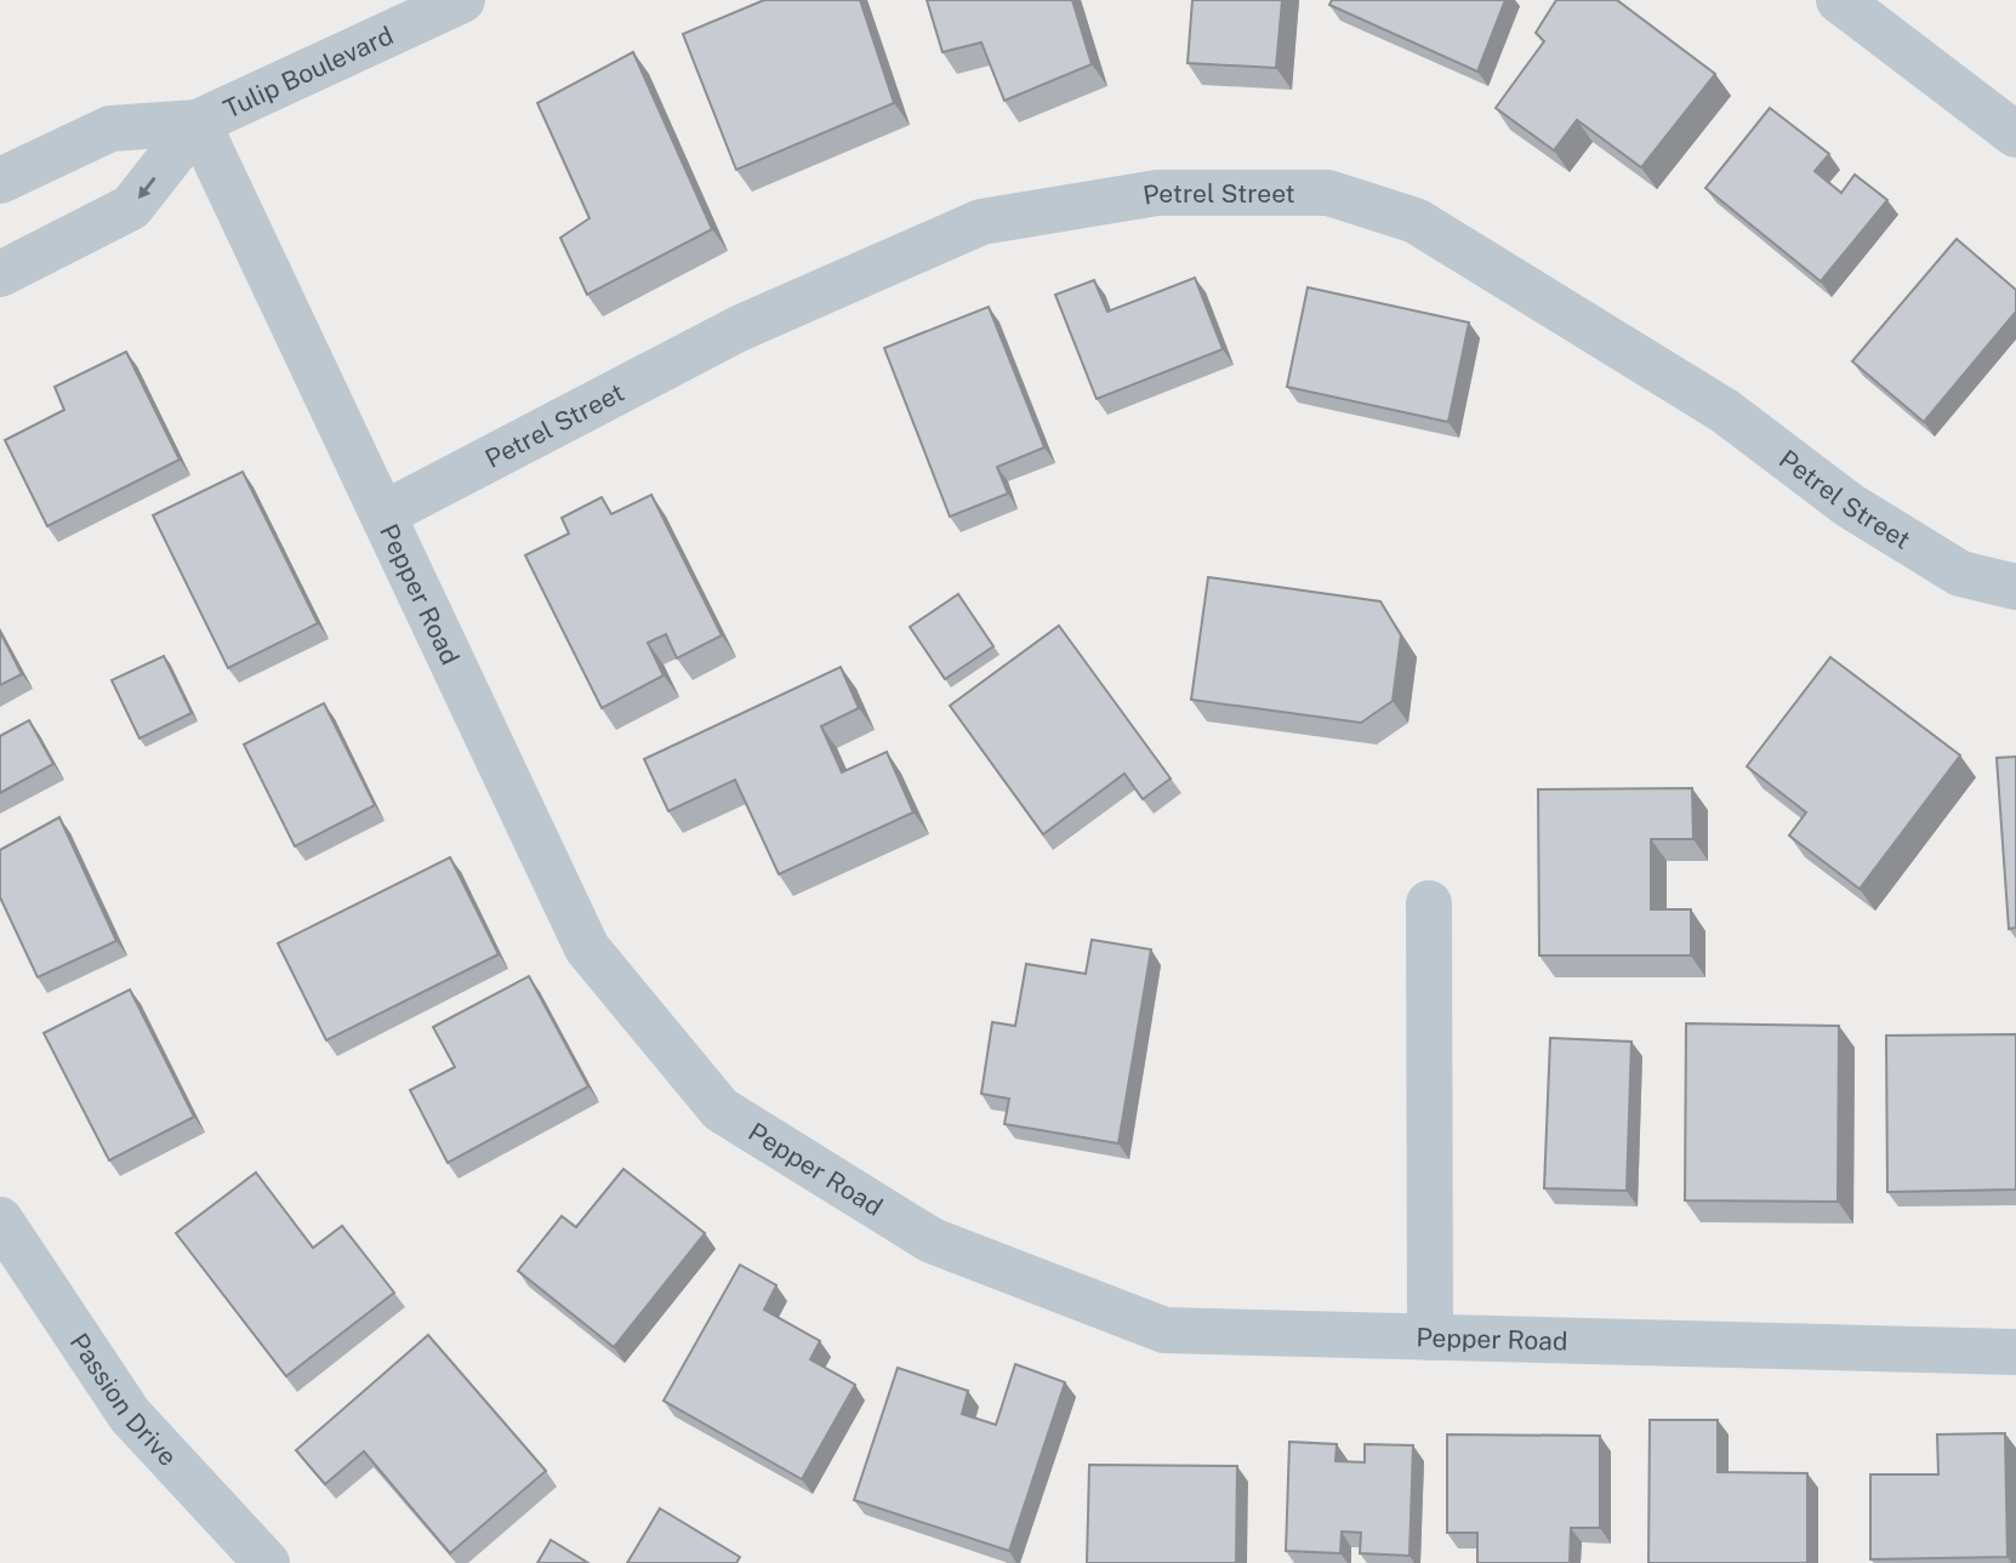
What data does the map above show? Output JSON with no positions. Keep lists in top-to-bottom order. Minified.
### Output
{"streets":{"street":["Tulip Boulevard","Petrel Street","Pepper Road","Passion Drive"]},"crossings":[["Tulip Boulevard","Pepper Road"],["Petrel Street","Pepper Road"]]}
